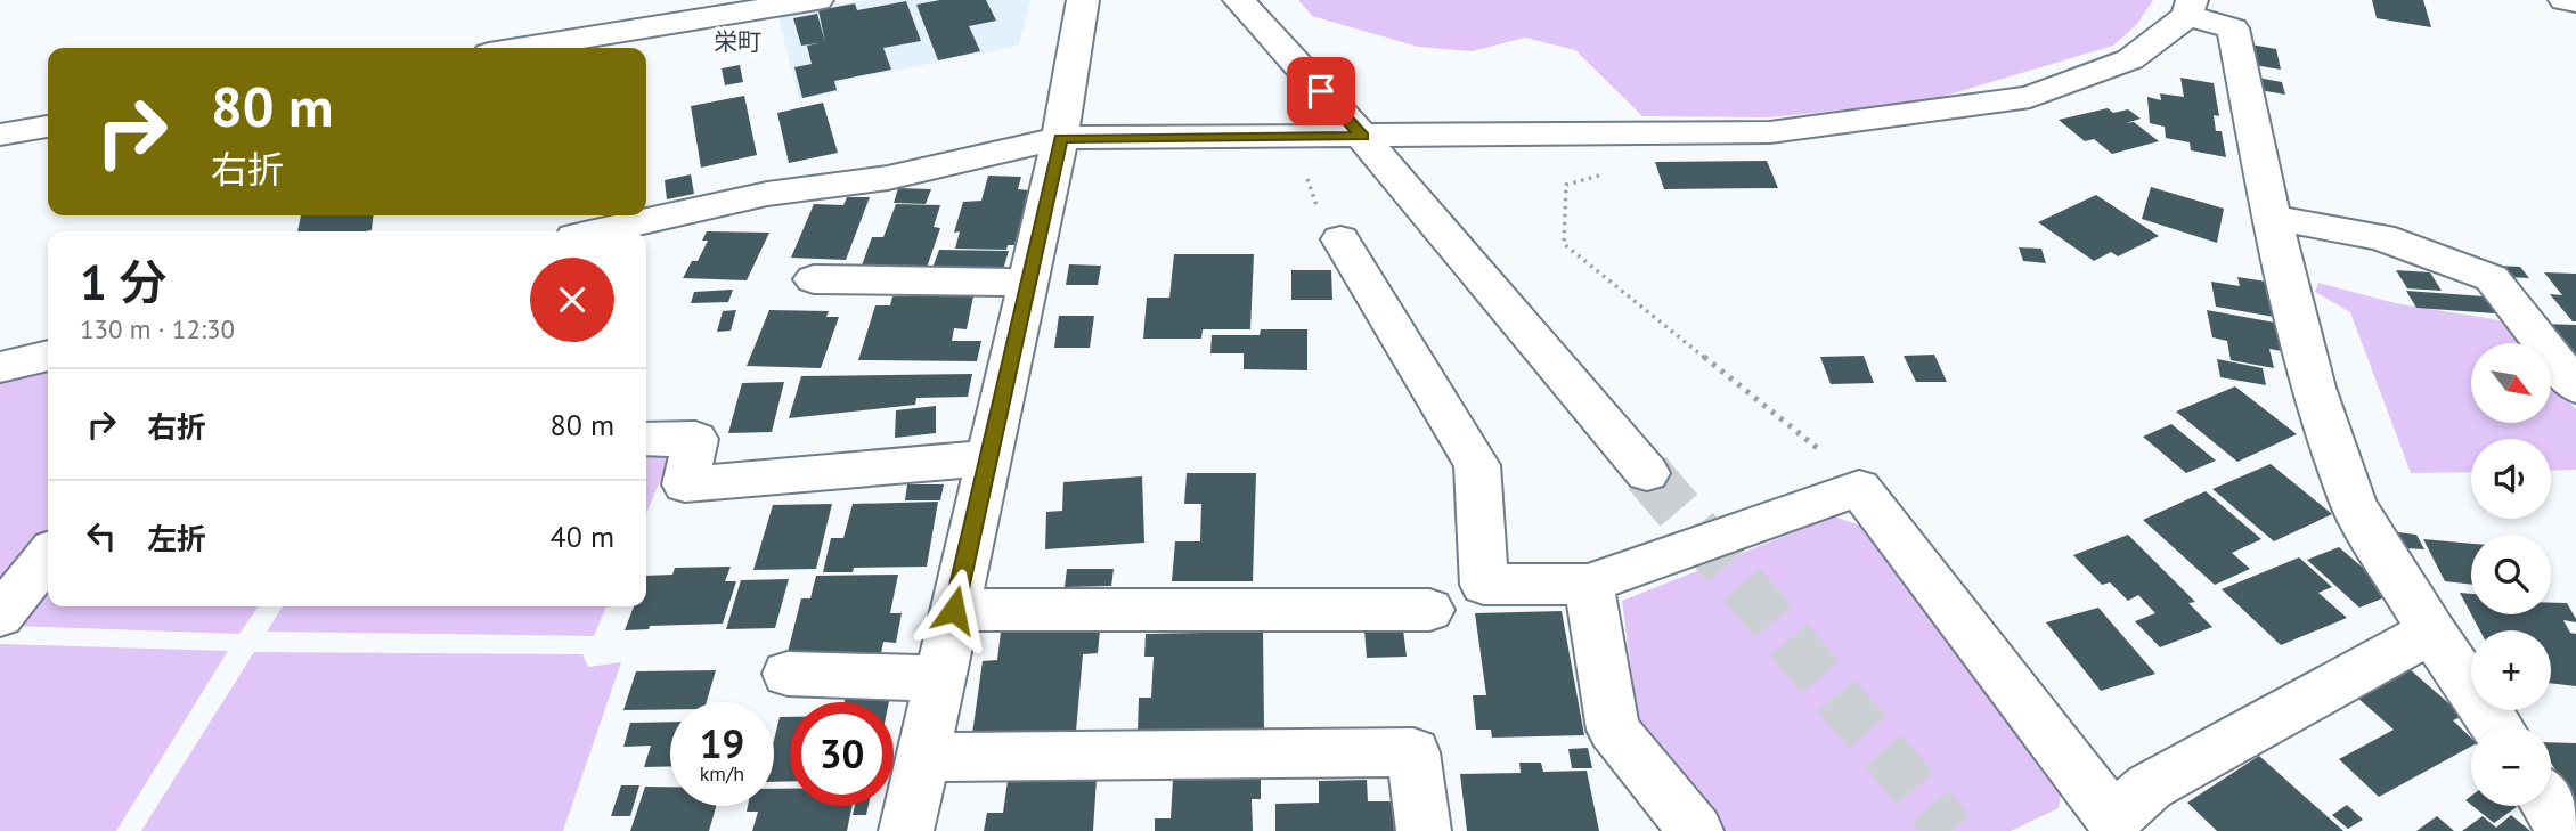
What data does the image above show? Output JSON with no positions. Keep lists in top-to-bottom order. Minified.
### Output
{"districts":["栄町"],"north":"bottom right","page":{"turn":["80 m","右折"],"heading":["1 分","130 m · 12:30"],"map_buttons":["+","−"],"list":[{"name":"右折","value":"80 m"},{"name":"左折","value":"40 m"}],"speed":"19 km/h","limit":"30"}}
